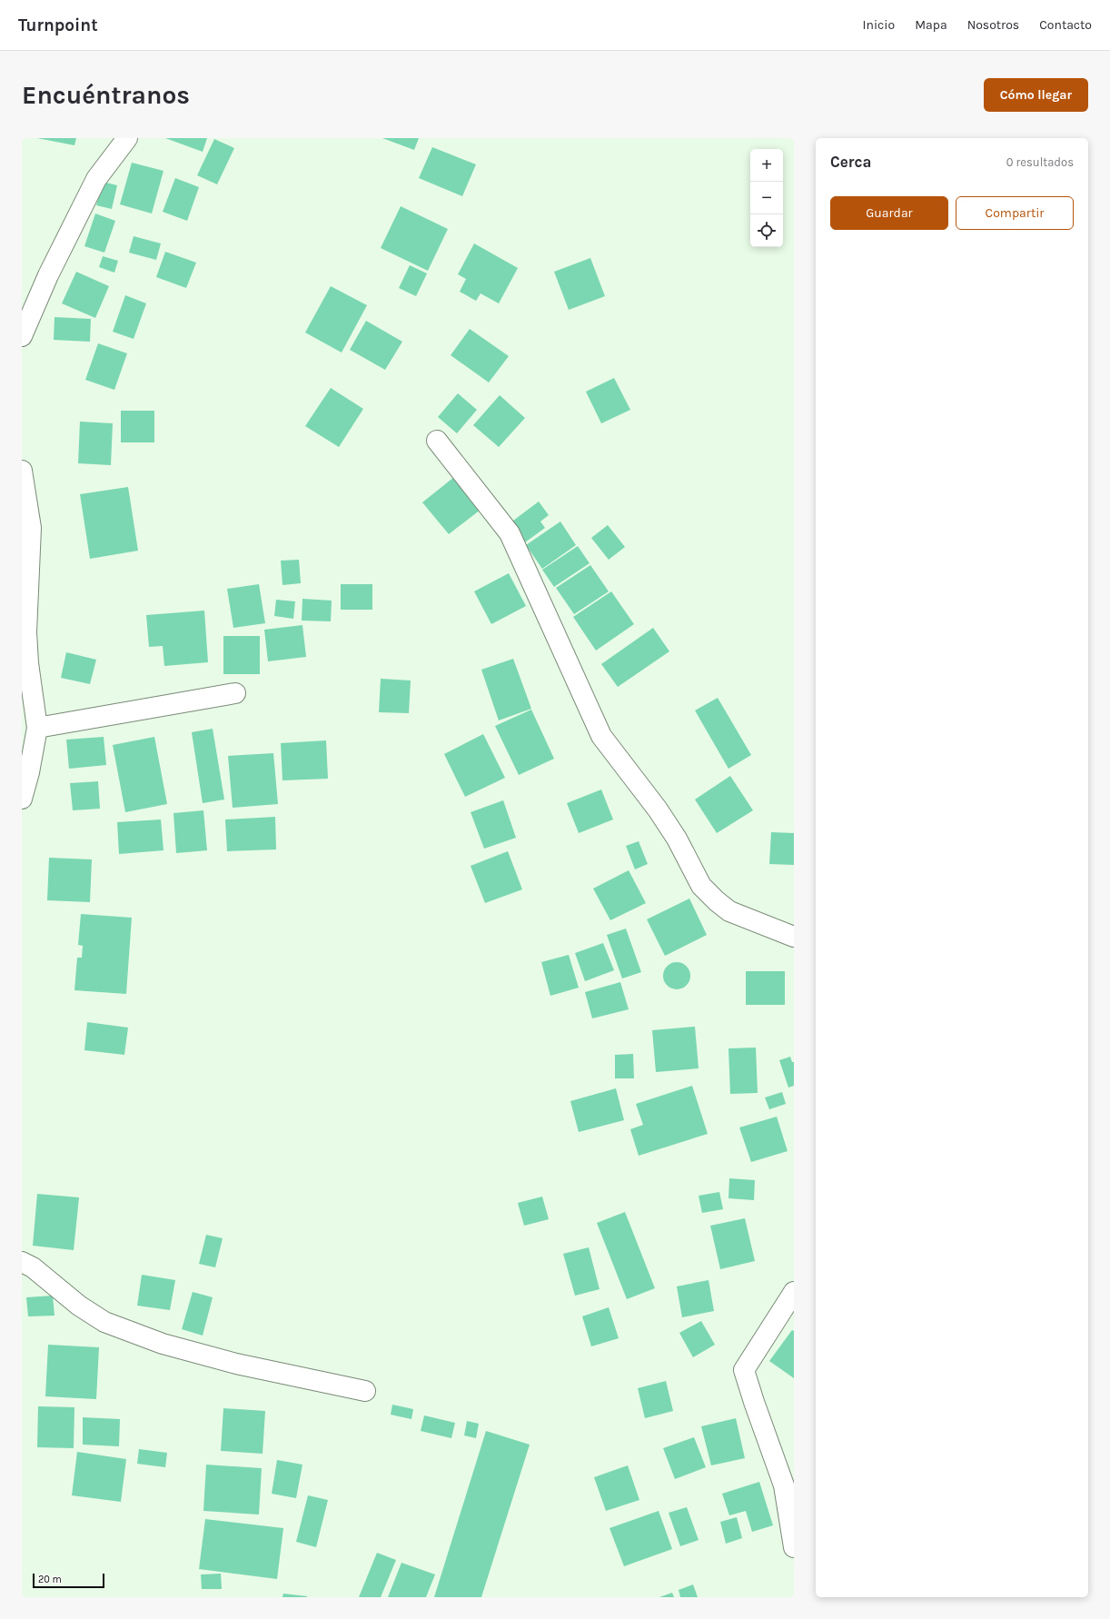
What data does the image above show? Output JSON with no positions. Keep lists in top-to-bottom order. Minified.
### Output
{"scale_bar":"20 m","page":{"header":"Turnpoint","nav":["Inicio","Mapa","Nosotros","Contacto"],"buttons":["Cómo llegar",["Guardar","Compartir"]],"title":"Encuéntranos","heading":["Cerca","0 resultados"],"map_buttons":["+","−"],"scale":"20 m"}}
